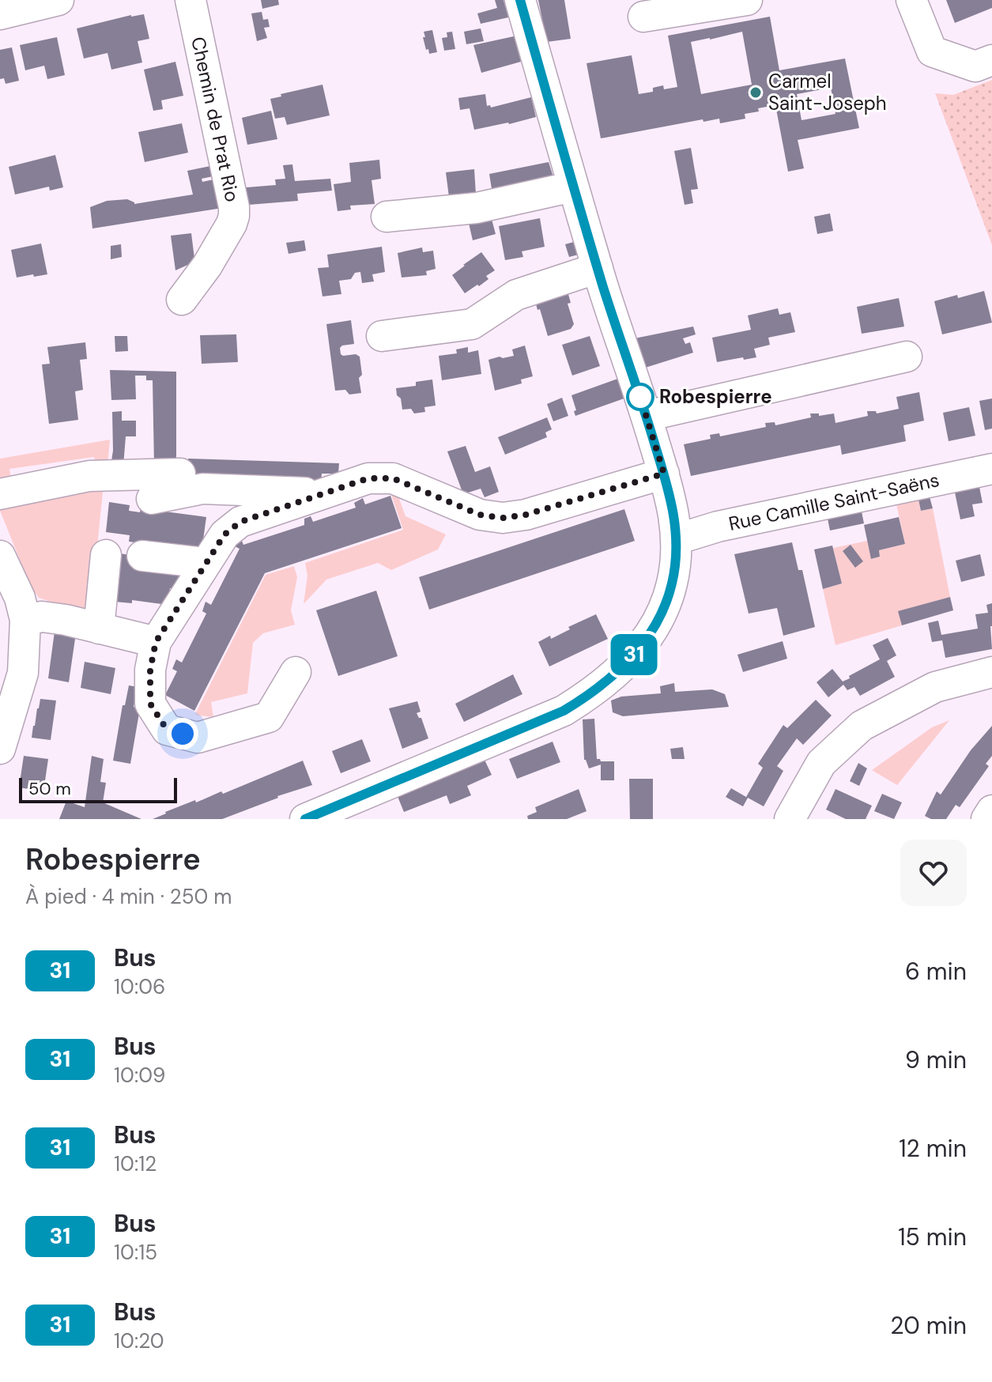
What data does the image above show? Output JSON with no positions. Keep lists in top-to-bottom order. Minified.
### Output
{"streets":{"street":["Chemin de Prat Rio","Rue Camille Saint-Saëns"]},"places":["Carmel Saint-Joseph","Robespierre"],"lines":["bus line 31"],"scale_bar":"50 m","page":{"on_map":"31","scale":"50 m","heading":["Robespierre","À pied · 4 min · 250 m"],"list":[{"mark":"31","name":"Bus","note":"10:06","value":"6 min"},{"mark":"31","name":"Bus","note":"10:09","value":"9 min"},{"mark":"31","name":"Bus","note":"10:12","value":"12 min"},{"mark":"31","name":"Bus","note":"10:15","value":"15 min"},{"mark":"31","name":"Bus","note":"10:20","value":"20 min"}]}}
